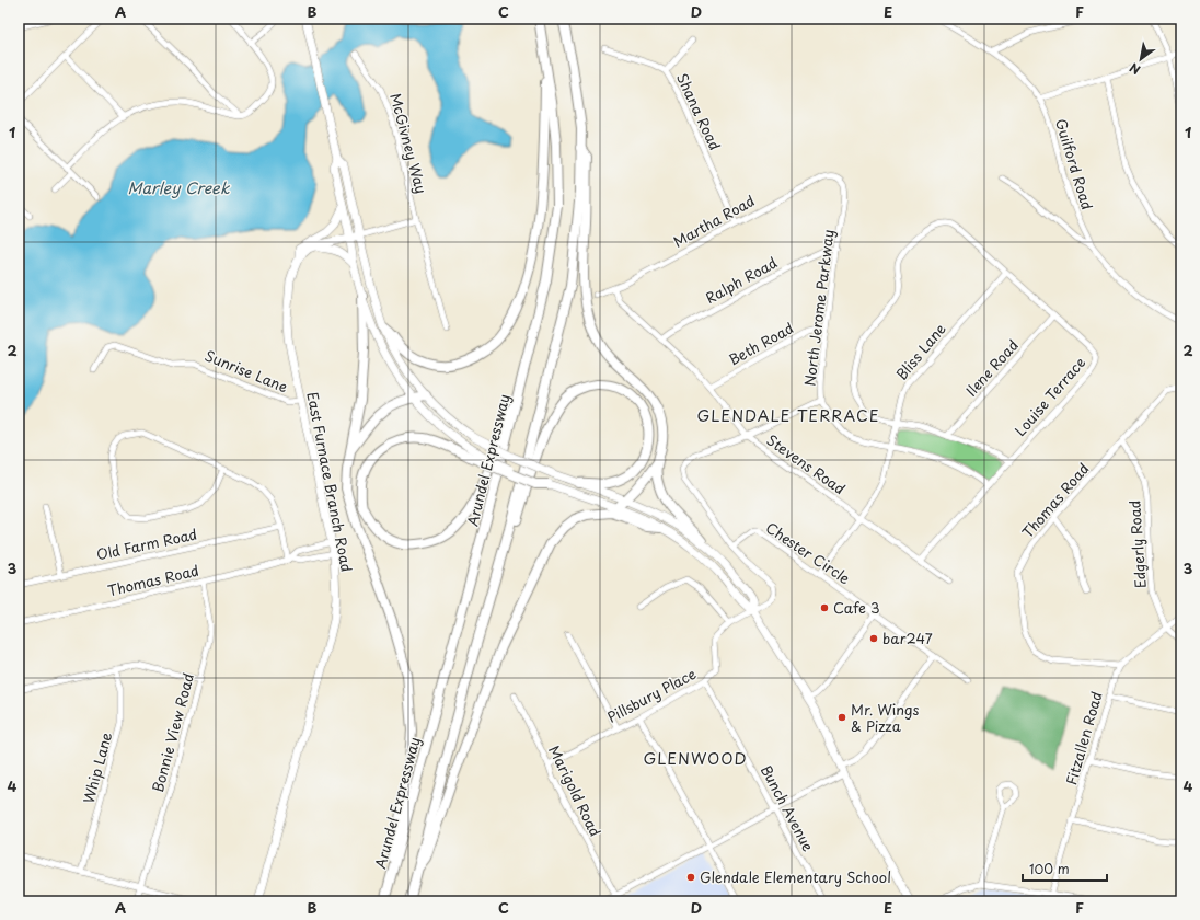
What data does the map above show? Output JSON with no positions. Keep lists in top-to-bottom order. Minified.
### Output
{"streets":{"highway":["Arundel Expressway"],"main road":["East Furnace Branch Road"],"street":["Shana Road","McGivney Way","Guilford Road","Martha Road","Ralph Road","North Jerome Parkway","Beth Road","Bliss Lane","Ilene Road","Sunrise Lane","Louise Terrace","Stevens Road","Thomas Road","Old Farm Road","Edgerly Road","Chester Circle","Pillsbury Place","Bonnie View Road","Fitzallen Road","Whip Lane","Marigold Road","Bunch Avenue"]},"crossings":[["Shana Road","Martha Road"],["Martha Road","North Jerome Parkway"],["Martha Road","Stevens Road"],["Ralph Road","North Jerome Parkway"],["Ralph Road","Stevens Road"],["North Jerome Parkway","Beth Road"],["North Jerome Parkway","Bliss Lane"],["North Jerome Parkway","Louise Terrace"],["Beth Road","Stevens Road"],["Bliss Lane","Louise Terrace"],["Bliss Lane","Stevens Road"],["Bliss Lane","Chester Circle"],["Ilene Road","Louise Terrace"],["Sunrise Lane","East Furnace Branch Road"],["Louise Terrace","Stevens Road"],["East Furnace Branch Road","Thomas Road"],["Thomas Road","Edgerly Road"],["Thomas Road","Bonnie View Road"],["Thomas Road","Fitzallen Road"],["Chester Circle","Pillsbury Place"],["Pillsbury Place","Marigold Road"],["Pillsbury Place","Bunch Avenue"]],"districts":["GLENDALE TERRACE","GLENWOOD"],"water":["Marley Creek"],"places":["Cafe 3","bar247","Mr. Wings & Pizza","Glendale Elementary School"],"scale_bar":"100 m","north":"bottom left","grid":{"columns":["A","B","C","D","E","F"],"rows":["1","2","3","4"]}}
